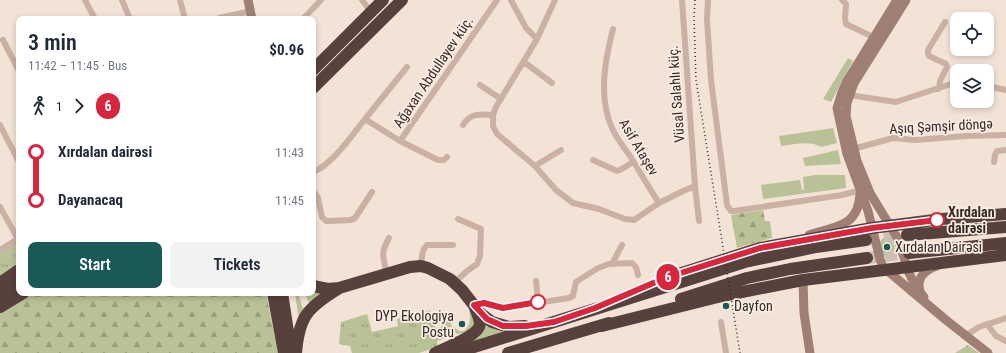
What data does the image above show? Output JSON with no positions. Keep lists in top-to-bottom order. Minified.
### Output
{"streets":{"street":["Ağaxan Abdullayev küç.","Vüsal Salahlı küç.","Aşıq Şəmşir döngə","Asif Ataşev"]},"places":["Xırdalan dairəsi","Xırdalan Dairəsi","Dayfon","DYP Ekologiya Postu"],"lines":["bus line 6"],"page":{"on_map":"6","heading":["3 min","11:42 – 11:45 · Bus","$0.96"],"legs":["1","6"],"list":[{"name":"Xırdalan dairəsi","value":"11:43"},{"name":"Dayanacaq","value":"11:45"}],"buttons":["Start","Tickets"]}}
